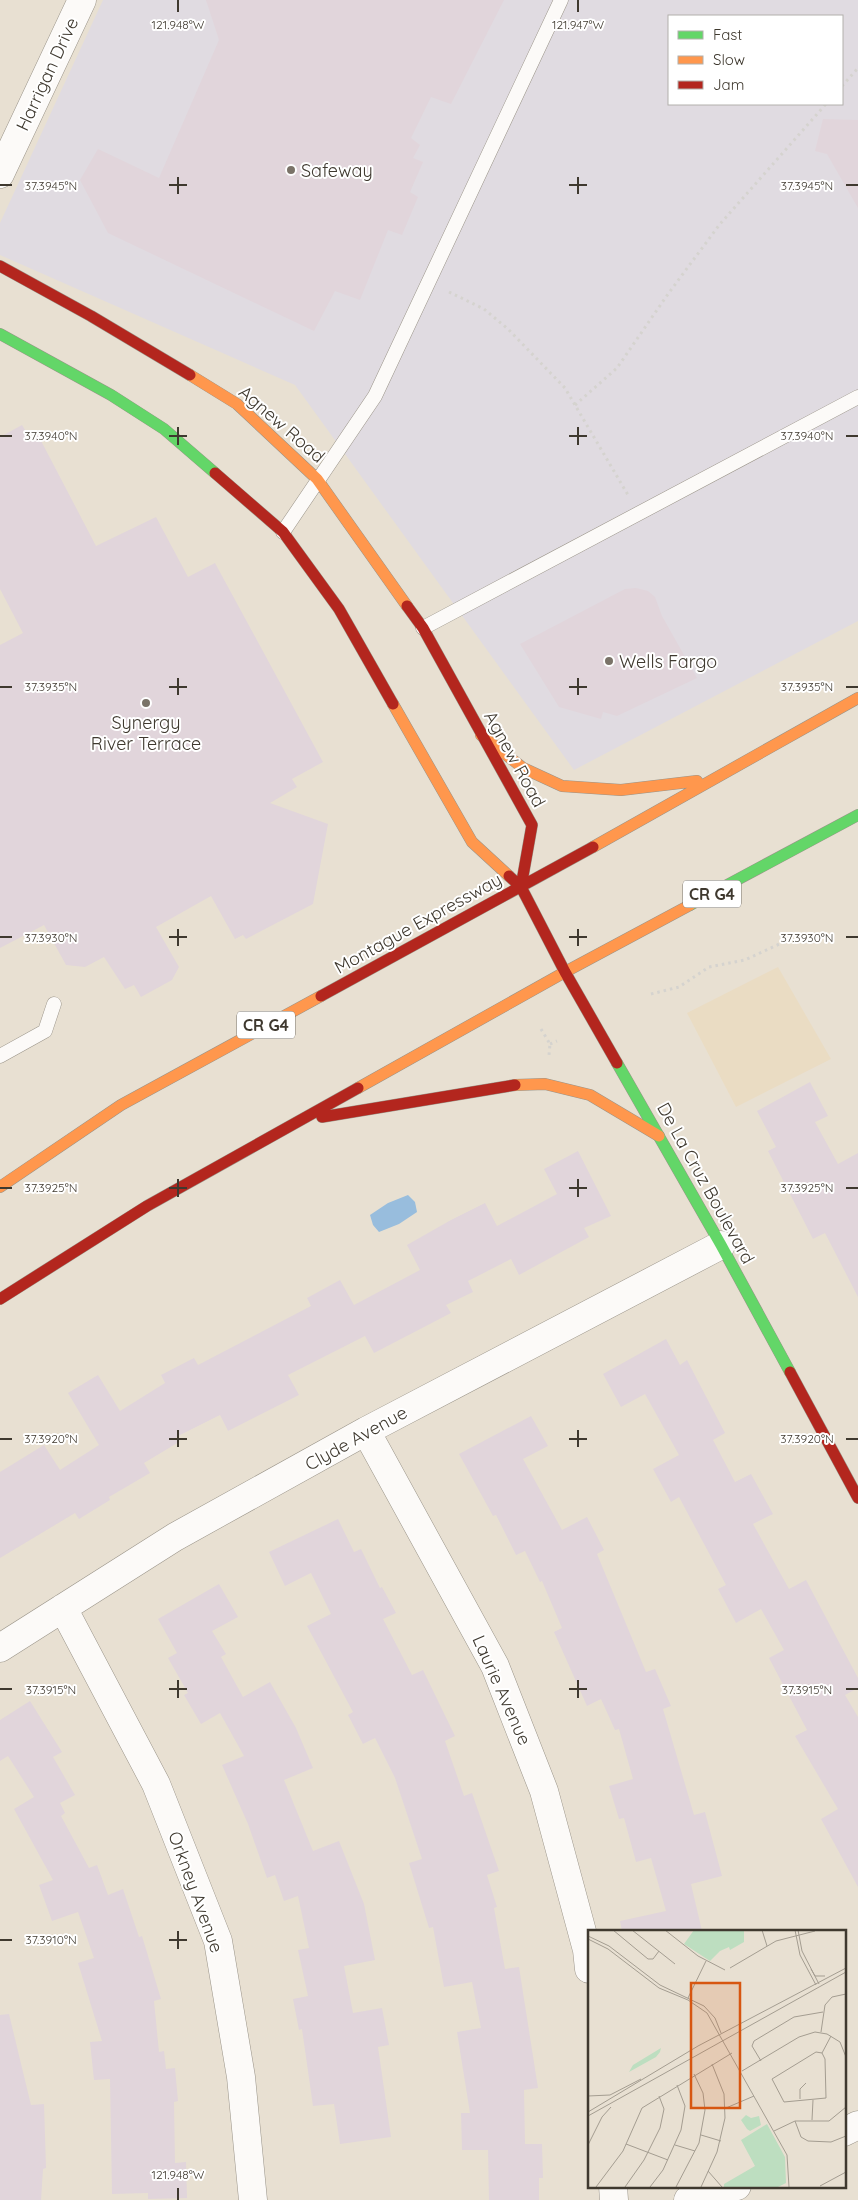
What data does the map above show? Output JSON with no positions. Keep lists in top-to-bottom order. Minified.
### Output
{"streets":{"main road":["Agnew Road","CR G4","Montague Expressway","De La Cruz Boulevard"],"street":["Harrigan Drive","Clyde Avenue","Laurie Avenue","Orkney Avenue"]},"crossings":[["Agnew Road","Montague Expressway"],["Agnew Road","De La Cruz Boulevard"],["CR G4","De La Cruz Boulevard"],["Montague Expressway","De La Cruz Boulevard"],["De La Cruz Boulevard","Clyde Avenue"],["Clyde Avenue","Laurie Avenue"],["Clyde Avenue","Orkney Avenue"]],"places":["Safeway","Wells Fargo","Synergy River Terrace"],"legend":["Fast","Slow","Jam"],"coordinates":["121.948°W","121.947°W","37.3945°N","37.3940°N","37.3935°N","37.3930°N","37.3925°N","37.3920°N","37.3915°N","37.3910°N"]}
